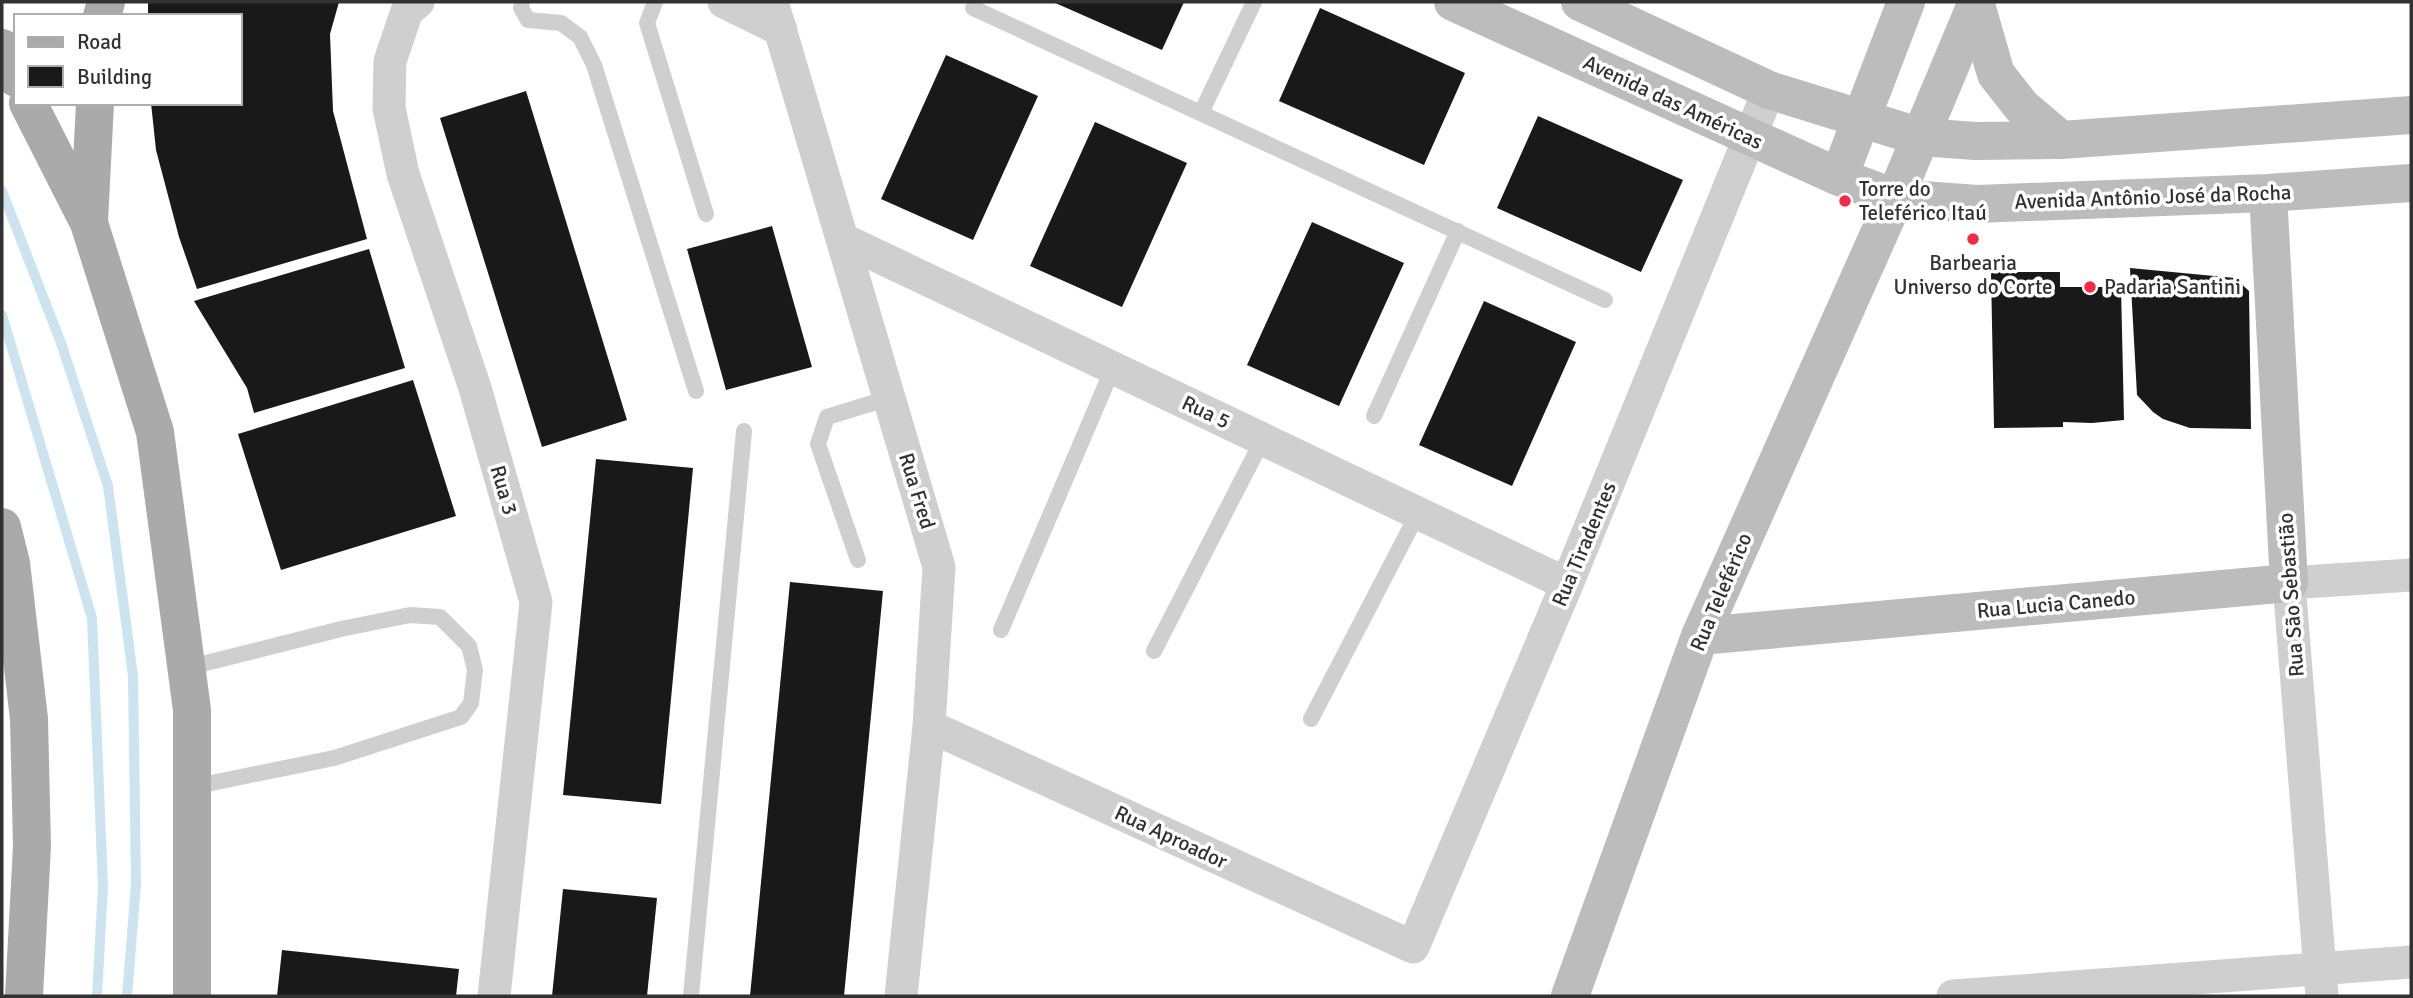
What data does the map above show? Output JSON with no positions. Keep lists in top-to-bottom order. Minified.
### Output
{"streets":{"street":["Avenida das Américas","Avenida Antônio José da Rocha","Rua 5","Rua 3","Rua Fred","Rua Tiradentes","Rua Teleférico","Rua São Sebastião","Rua Lucia Canedo","Rua Aproador"]},"crossings":[["Avenida das Américas","Avenida Antônio José da Rocha"],["Avenida das Américas","Rua Tiradentes"],["Avenida das Américas","Rua Teleférico"],["Avenida Antônio José da Rocha","Rua Teleférico"],["Avenida Antônio José da Rocha","Rua São Sebastião"],["Rua 5","Rua Fred"],["Rua 5","Rua Tiradentes"],["Rua Fred","Rua Aproador"],["Rua Tiradentes","Rua Aproador"],["Rua Teleférico","Rua Lucia Canedo"],["Rua São Sebastião","Rua Lucia Canedo"]],"places":["Torre do Teleférico Itaú","Barbearia Universo do Corte","Padaria Santini"],"legend":["Road","Building"]}
